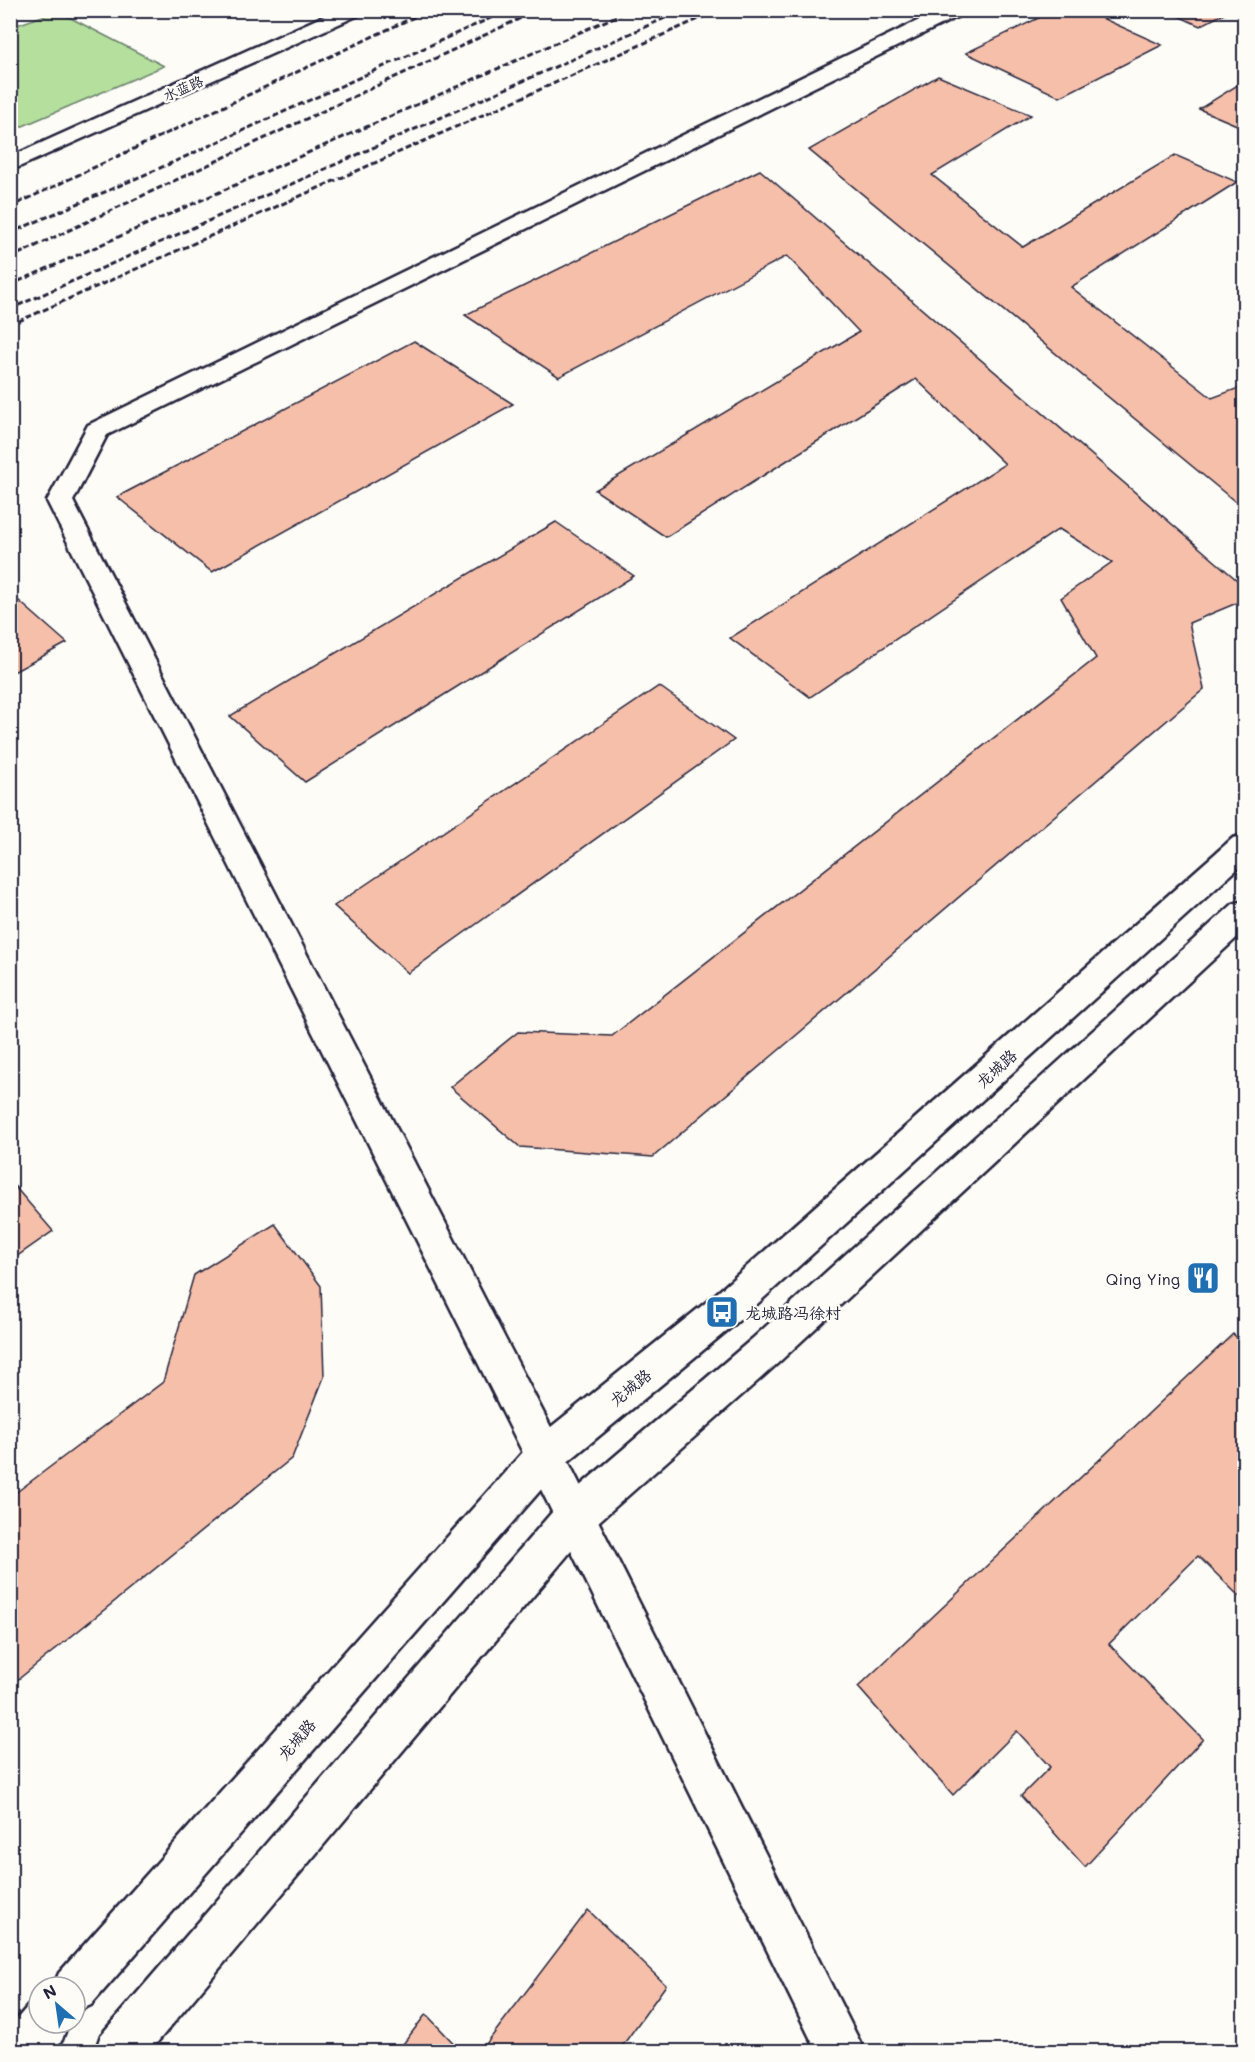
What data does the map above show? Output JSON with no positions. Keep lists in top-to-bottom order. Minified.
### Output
{"streets":{"street":["水蓝路","龙城路"]},"places":{"restaurant":["Qing Ying"],"bus stop":["龙城路冯徐村"]},"north":"top left"}
